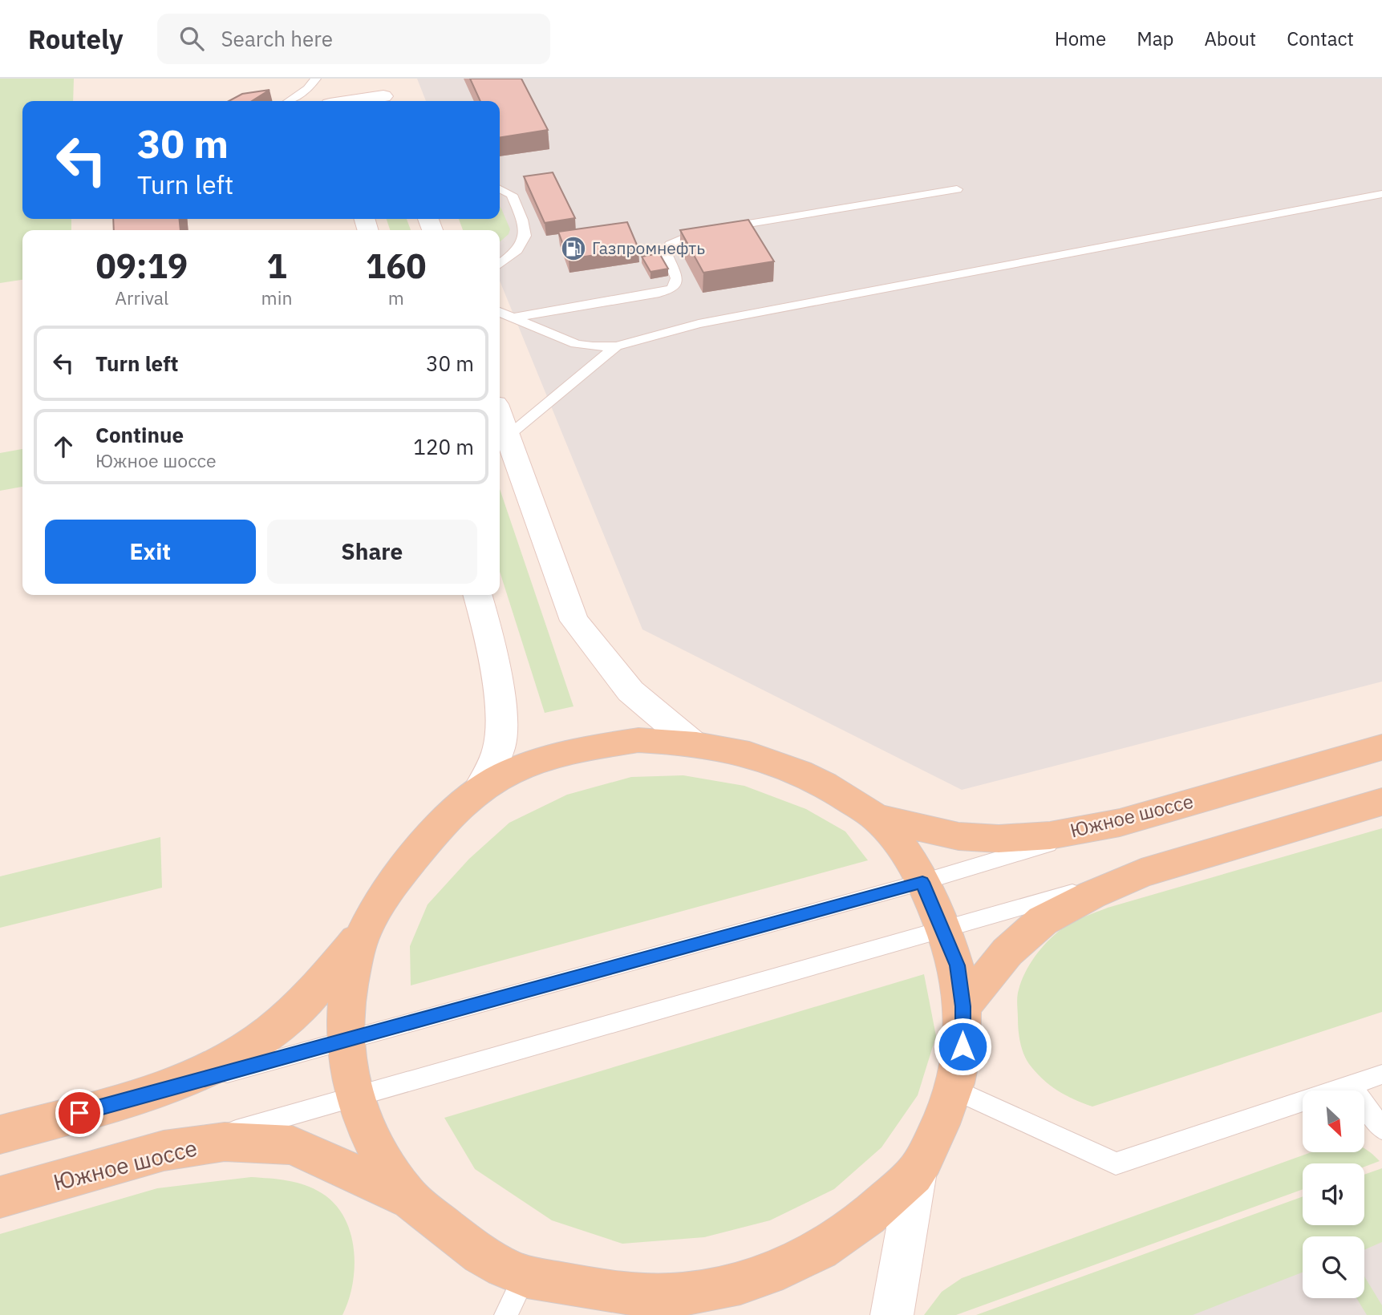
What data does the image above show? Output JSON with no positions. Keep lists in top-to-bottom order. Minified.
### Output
{"streets":{"main road":["Южное шоссе"]},"places":{"fuel station":["Газпромнефть"]},"north":"bottom right","page":{"header":"Routely","search":"Search here","nav":["Home","Map","About","Contact"],"turn":["30 m","Turn left"],"eta":["09:19","Arrival","1","min","160","m"],"list":[{"name":"Turn left","value":"30 m"},{"name":"Continue","note":"Южное шоссе","value":"120 m"}],"buttons":["Exit","Share"]}}
